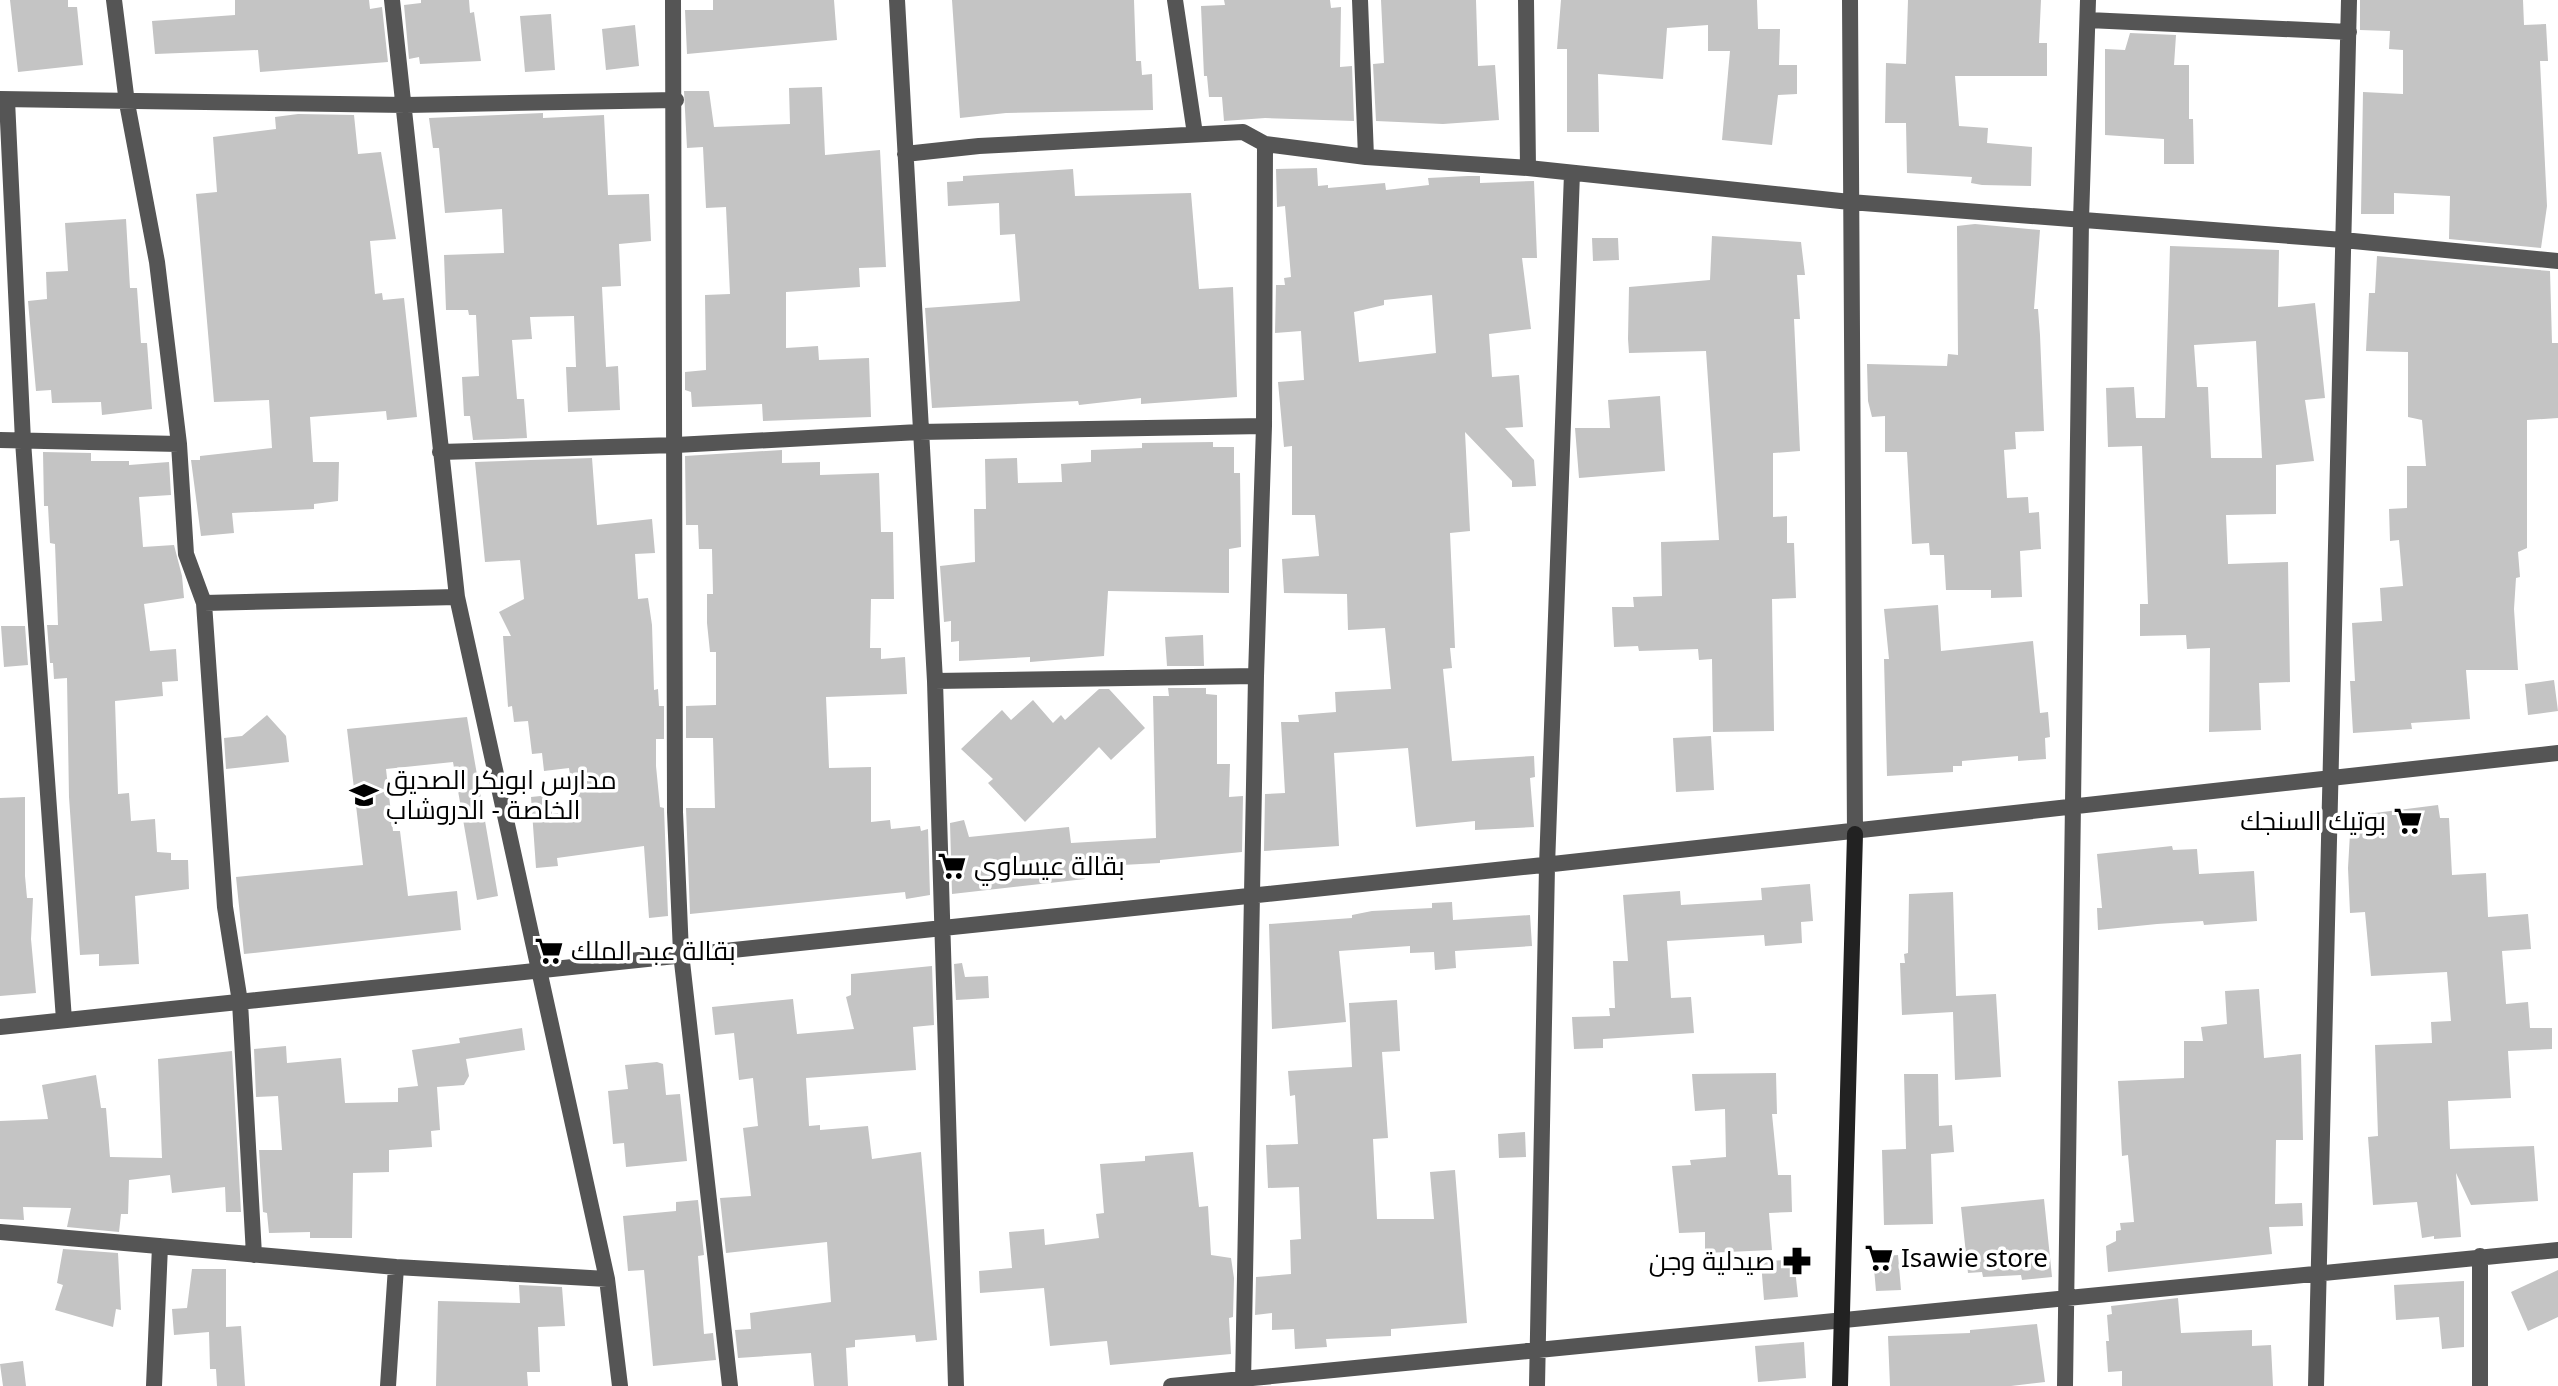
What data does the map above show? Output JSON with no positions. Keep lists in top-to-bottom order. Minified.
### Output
{"places":{"school or university":["مدارس ابوبكر الصديق الخاصة - الدروشاب"],"supermarket":["بوتيك السنجك","بقالة عيساوي","بقالة عبد الملك","Isawie store"],"pharmacy":["صيدلية وجن"]}}
